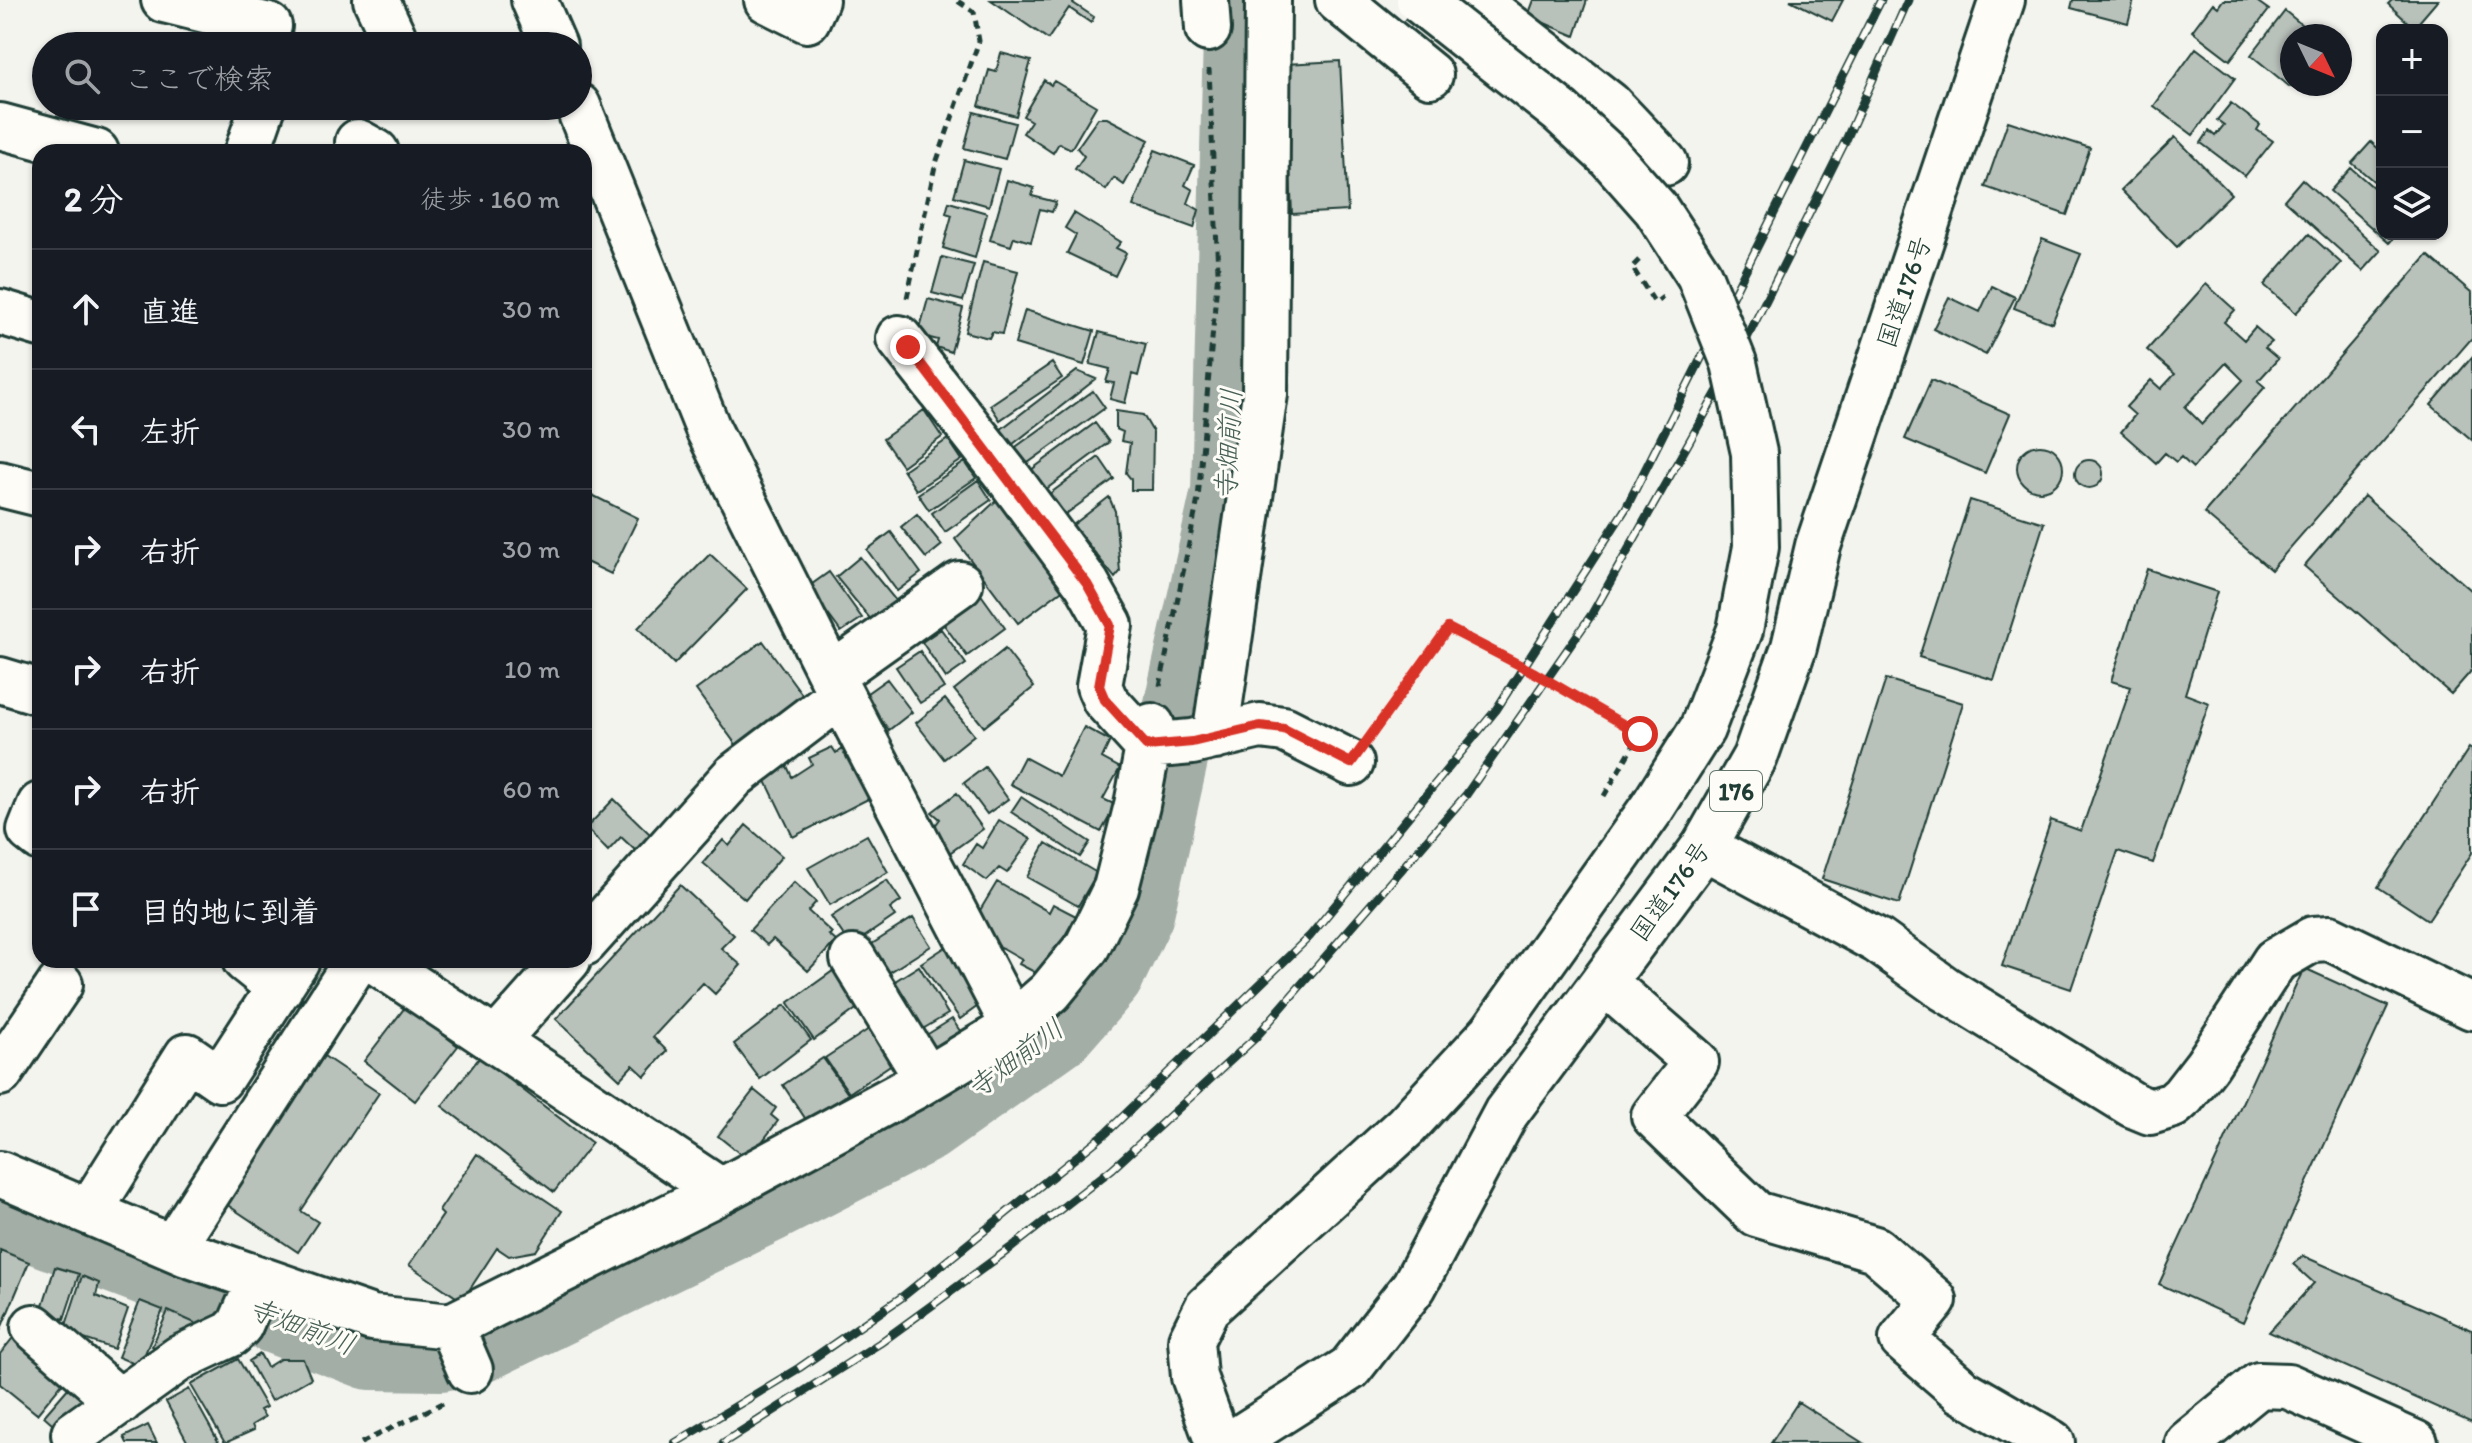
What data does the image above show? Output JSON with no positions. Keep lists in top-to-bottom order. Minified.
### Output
{"streets":{"main road":["国道176号","176"]},"water":["寺畑前川"],"north":"bottom right","page":{"map_buttons":["+","−"],"search":"ここで検索","heading":["2 分","徒歩 · 160 m"],"list":[["直進","30 m"],["左折","30 m"],["右折","30 m"],["右折","10 m"],["右折","60 m"],"目的地に到着"]}}
